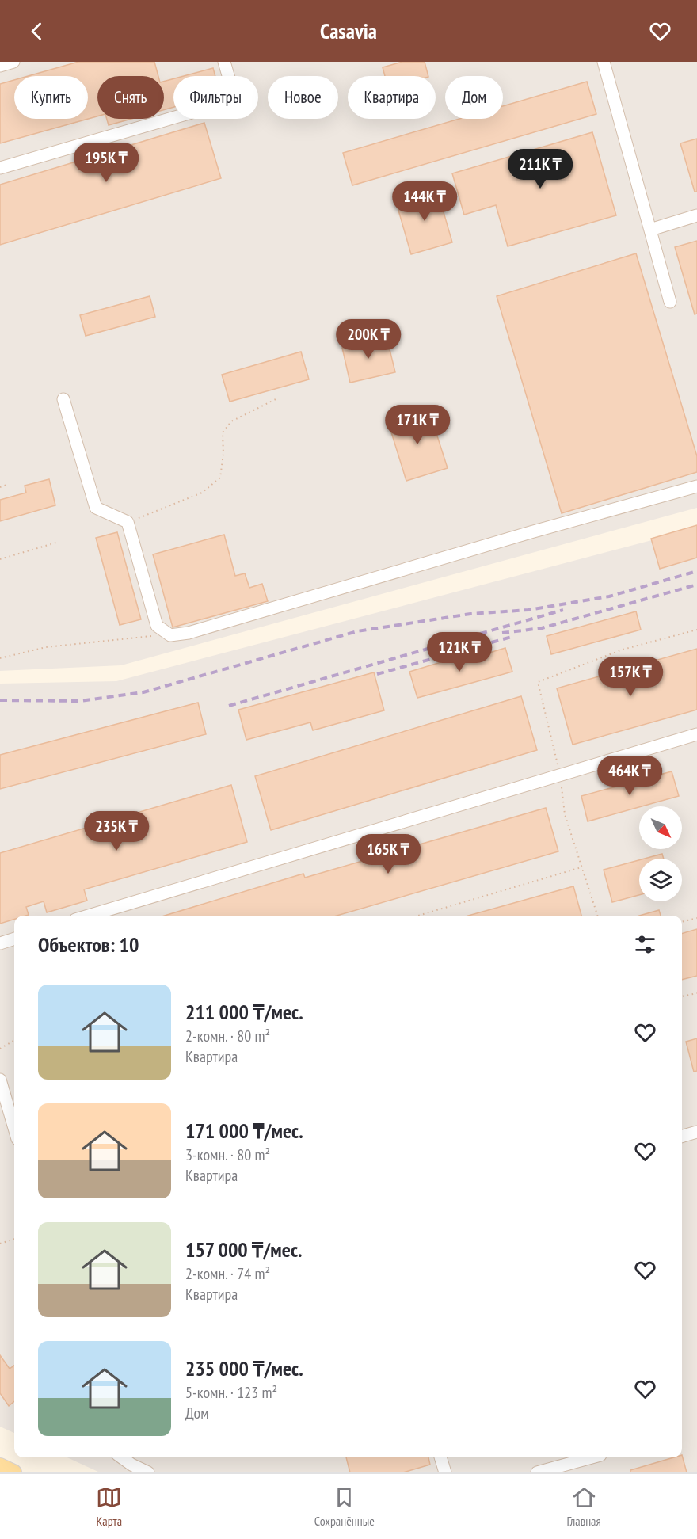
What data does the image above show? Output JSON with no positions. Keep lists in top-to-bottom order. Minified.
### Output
{"north":"bottom right","page":{"header":"Casavia","chip":["Купить","Снять","Фильтры","Новое","Квартира","Дом"],"price":["195K ₸","211K ₸","144K ₸","200K ₸","171K ₸","121K ₸","157K ₸","464K ₸","235K ₸","165K ₸"],"heading":"Объектов: 10","list":[{"name":"211 000 ₸/мес.","note":"2-комн. · 80 m² · Квартира"},{"name":"171 000 ₸/мес.","note":"3-комн. · 80 m² · Квартира"},{"name":"157 000 ₸/мес.","note":"2-комн. · 74 m² · Квартира"},{"name":"235 000 ₸/мес.","note":"5-комн. · 123 m² · Дом"}],"tabs":["Карта","Сохранённые","Главная"]}}
